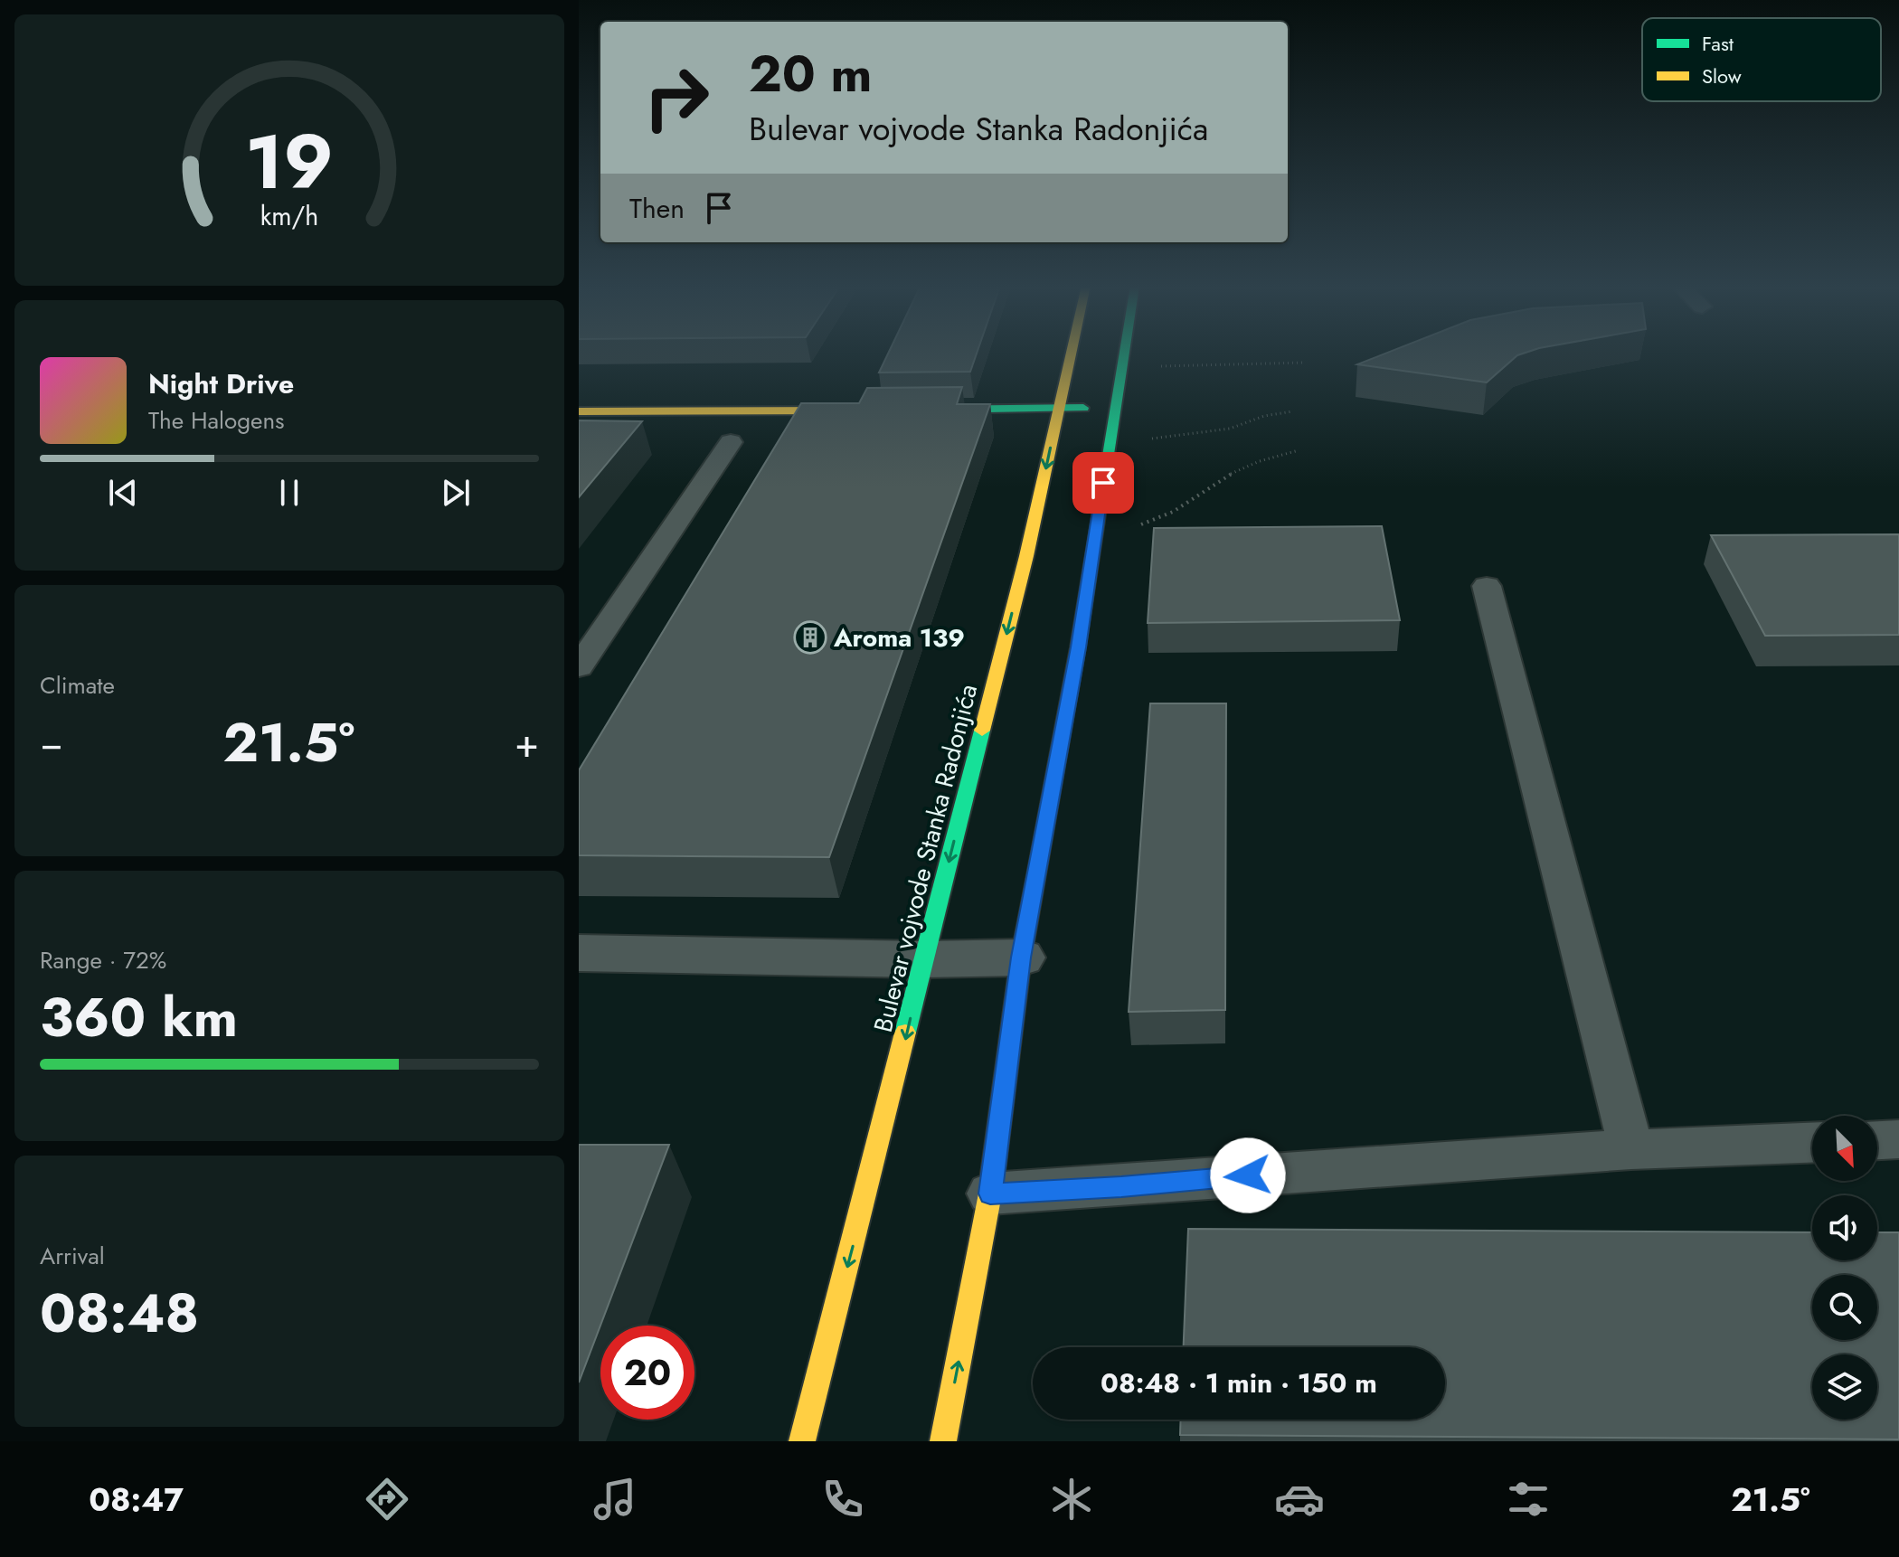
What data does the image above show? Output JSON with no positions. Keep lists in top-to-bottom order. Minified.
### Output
{"streets":{"street":["Bulevar vojvode Stanka Radonjića"]},"places":{"building":["Aroma 139"]},"legend":["Fast","Slow"],"north":"bottom right","page":{"turn":["20 m","Bulevar vojvode Stanka Radonjića"],"then":"Then","song":["Night Drive","The Halogens"],"tile":["Climate",["Range · 72%","360 km"],["Arrival","08:48"]],"heat":["−","21.5°","+"],"limit":"20","trip":"08:48 · 1 min · 150 m","tabs":["08:47","21.5°"],"gauge":["19","km/h"]}}
